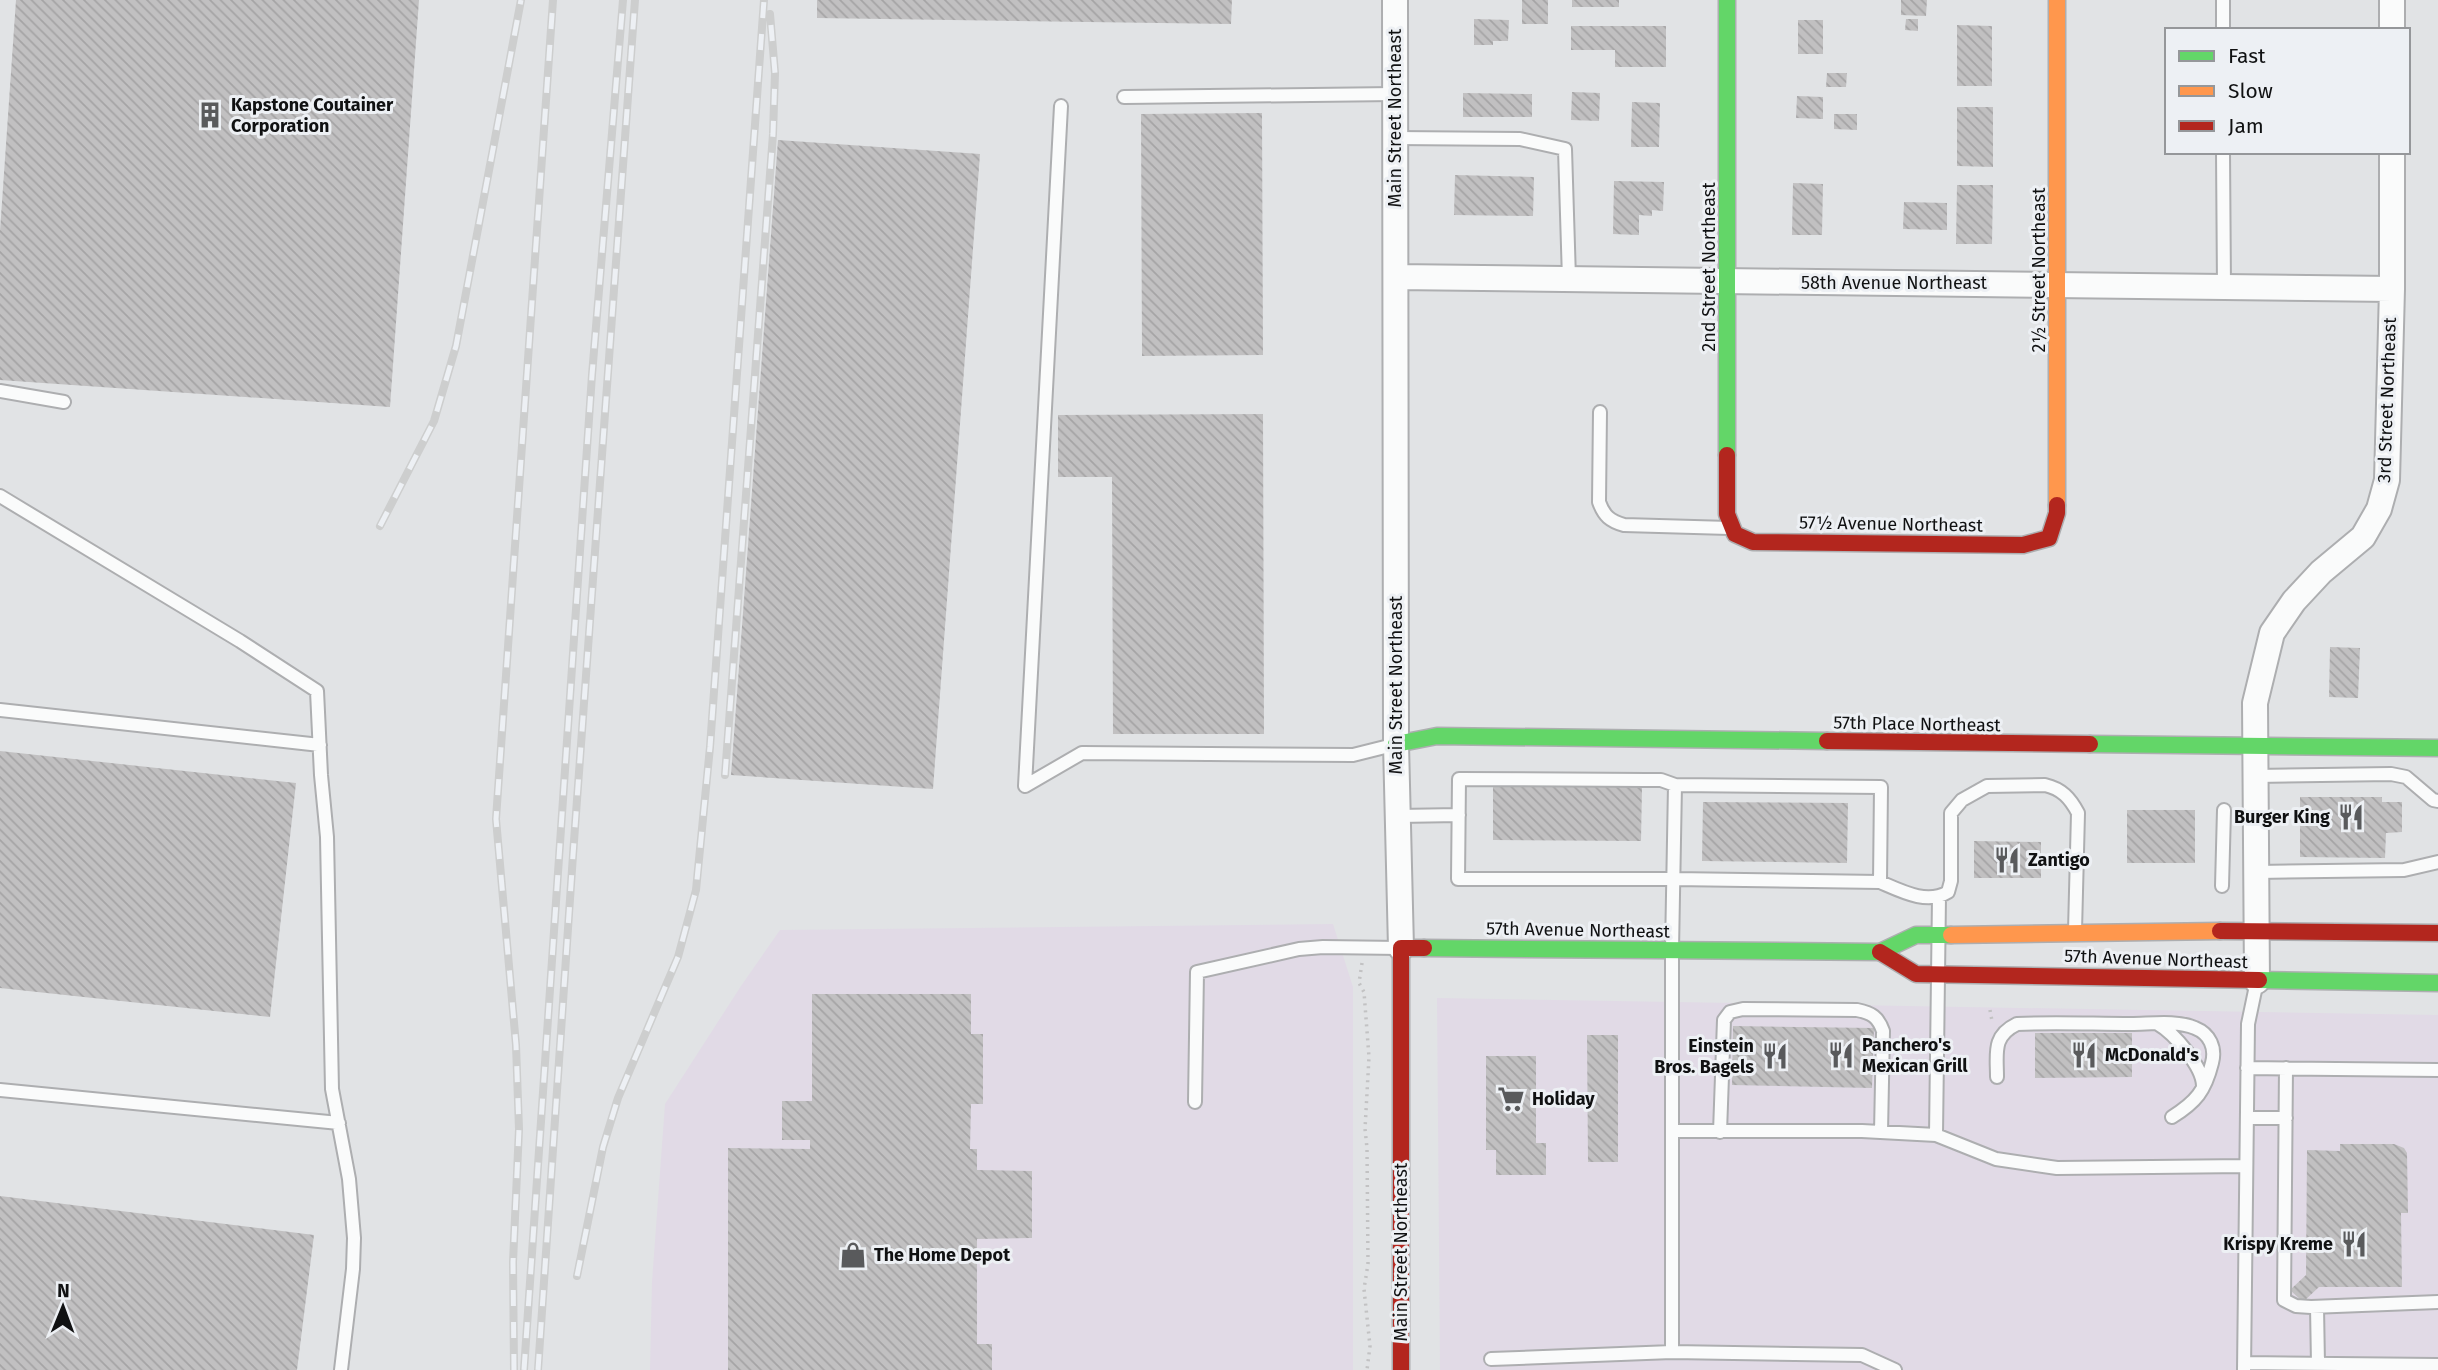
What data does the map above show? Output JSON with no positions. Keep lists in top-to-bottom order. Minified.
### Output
{"streets":{"street":["Main Street Northeast","2nd Street Northeast","2½ Street Northeast","58th Avenue Northeast","3rd Street Northeast","57½ Avenue Northeast","57th Place Northeast","57th Avenue Northeast"]},"crossings":[["Main Street Northeast","58th Avenue Northeast"],["Main Street Northeast","57th Place Northeast"],["Main Street Northeast","57th Avenue Northeast"],["2nd Street Northeast","58th Avenue Northeast"],["2nd Street Northeast","57½ Avenue Northeast"],["2½ Street Northeast","58th Avenue Northeast"],["2½ Street Northeast","57½ Avenue Northeast"],["58th Avenue Northeast","3rd Street Northeast"],["3rd Street Northeast","57th Place Northeast"],["3rd Street Northeast","57th Avenue Northeast"]],"places":{"building":["Kapstone Coutainer Corporation"],"restaurant":["Burger King","Zantigo","Panchero's Mexican Grill","McDonald's","Einstein Bros. Bagels","Krispy Kreme"],"supermarket":["Holiday"],"shop":["The Home Depot"]},"legend":["Fast","Slow","Jam"],"north":"top"}
